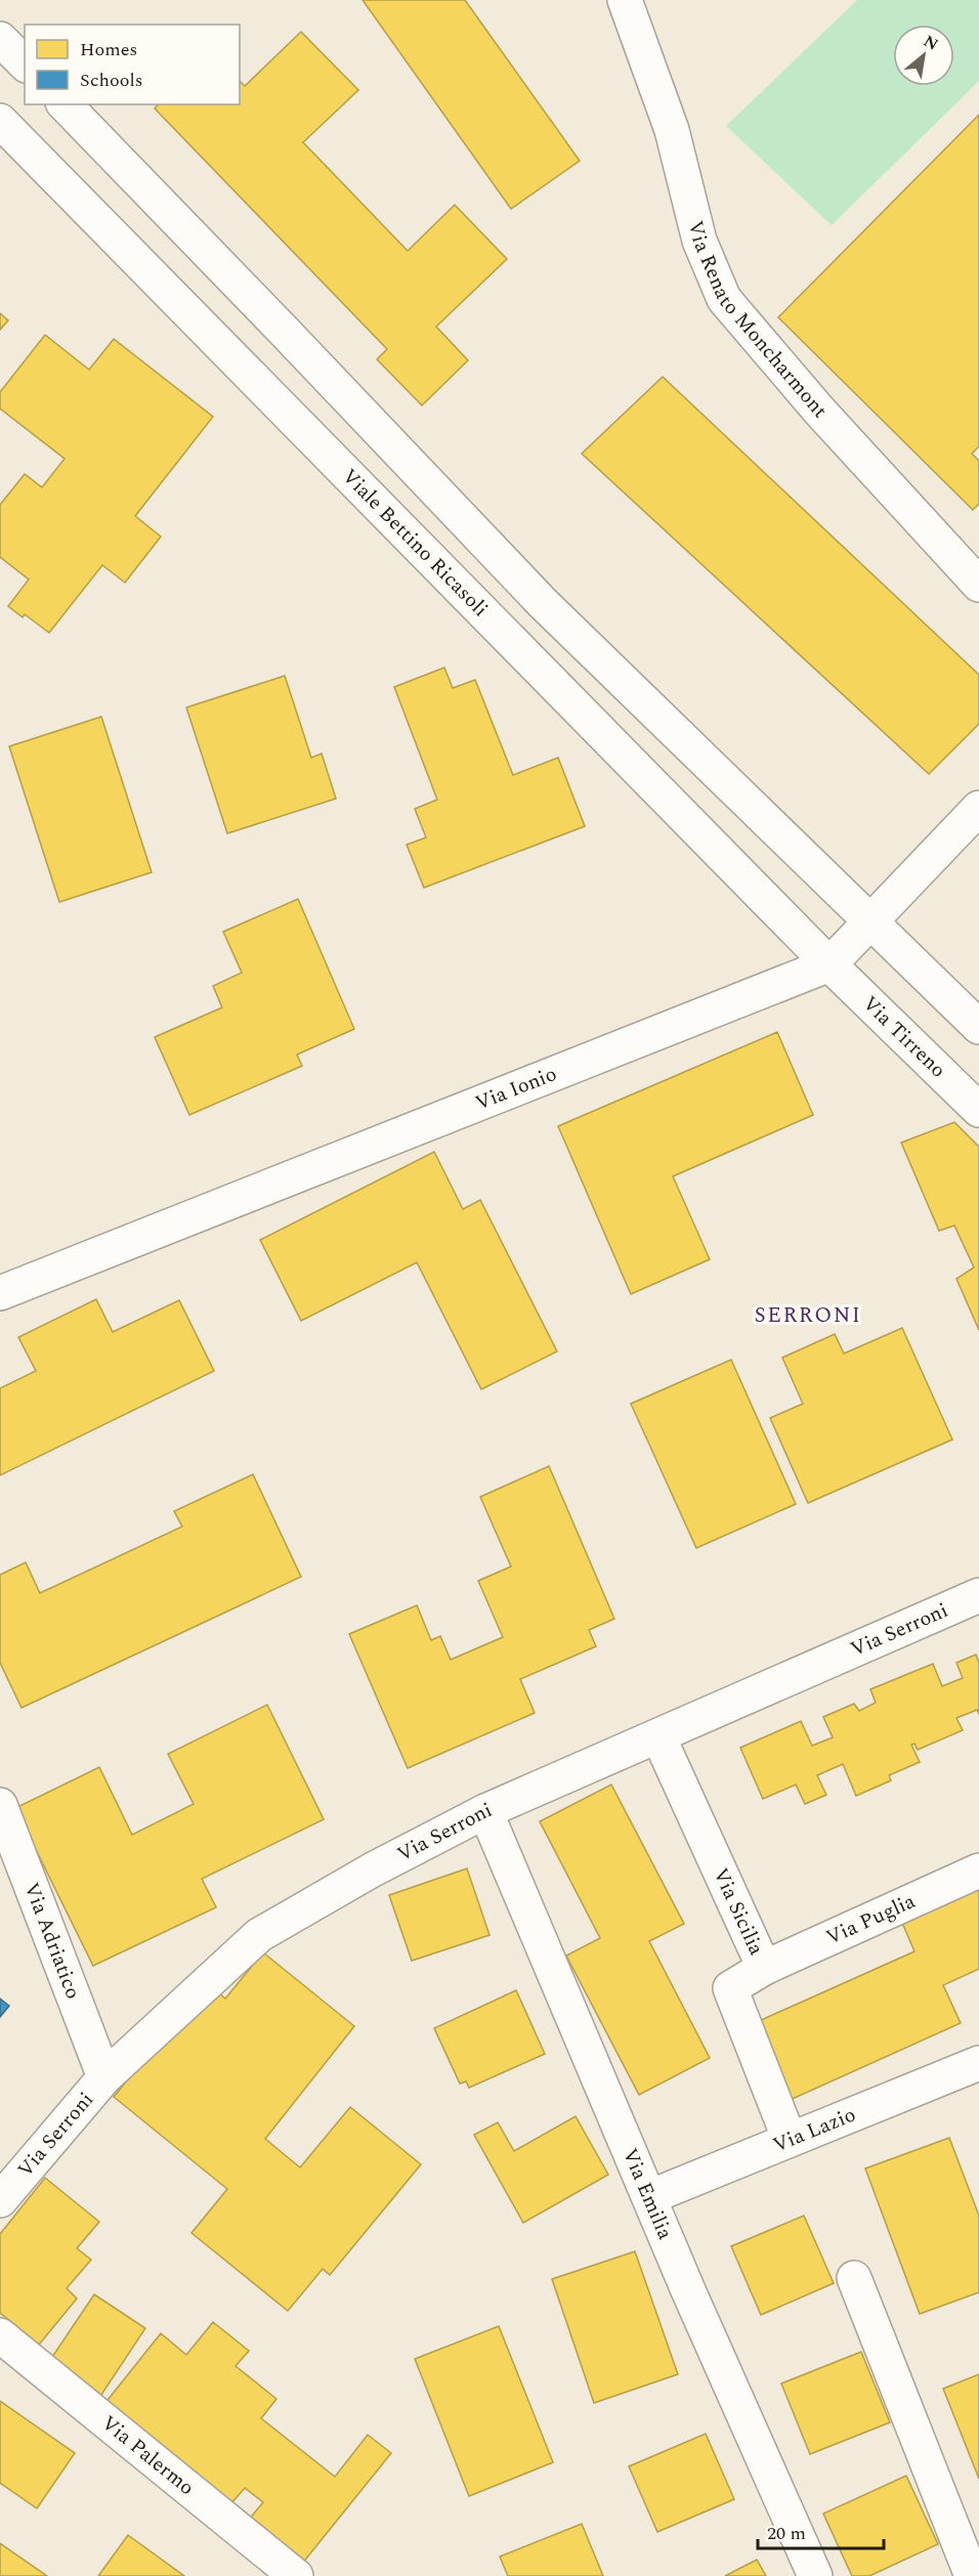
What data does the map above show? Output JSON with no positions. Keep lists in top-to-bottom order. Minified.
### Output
{"streets":{"street":["Via Renato Moncharmont","Viale Bettino Ricasoli","Via Tirreno","Via Ionio","Via Serroni","Via Sicilia","Via Puglia","Via Adriatico","Via Lazio","Via Emilia","Via Palermo"]},"crossings":[["Viale Bettino Ricasoli","Via Tirreno"],["Viale Bettino Ricasoli","Via Ionio"],["Via Tirreno","Via Ionio"],["Via Serroni","Via Sicilia"],["Via Serroni","Via Adriatico"],["Via Serroni","Via Emilia"],["Via Sicilia","Via Puglia"],["Via Sicilia","Via Lazio"],["Via Lazio","Via Emilia"]],"districts":["SERRONI"],"legend":["Homes","Schools"],"scale_bar":"20 m","north":"top right"}
